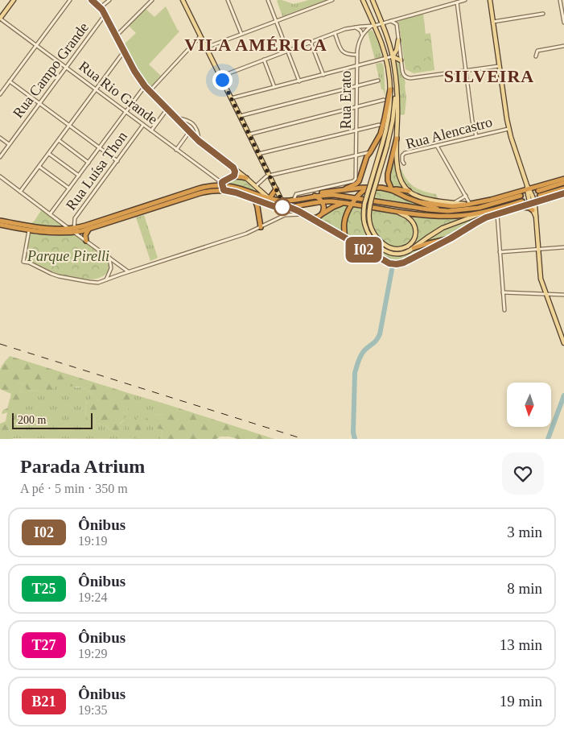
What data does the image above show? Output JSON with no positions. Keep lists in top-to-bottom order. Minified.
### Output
{"streets":{"street":["Rua Campo Grande","Rua Rio Grande","Rua Erato","Rua Alencastro","Rua Luísa Thon"]},"crossings":[["Rua Campo Grande","Rua Rio Grande"],["Rua Rio Grande","Rua Luísa Thon"]],"districts":["VILA AMÉRICA","SILVEIRA"],"parks":["Parque Pirelli"],"lines":["bus line I02"],"scale_bar":"200 m","north":"bottom","page":{"on_map":"I02","scale":"200 m","heading":["Parada Atrium","A pé · 5 min · 350 m"],"list":[{"mark":"I02","name":"Ônibus","note":"19:19","value":"3 min"},{"mark":"T25","name":"Ônibus","note":"19:24","value":"8 min"},{"mark":"T27","name":"Ônibus","note":"19:29","value":"13 min"},{"mark":"B21","name":"Ônibus","note":"19:35","value":"19 min"}]}}
